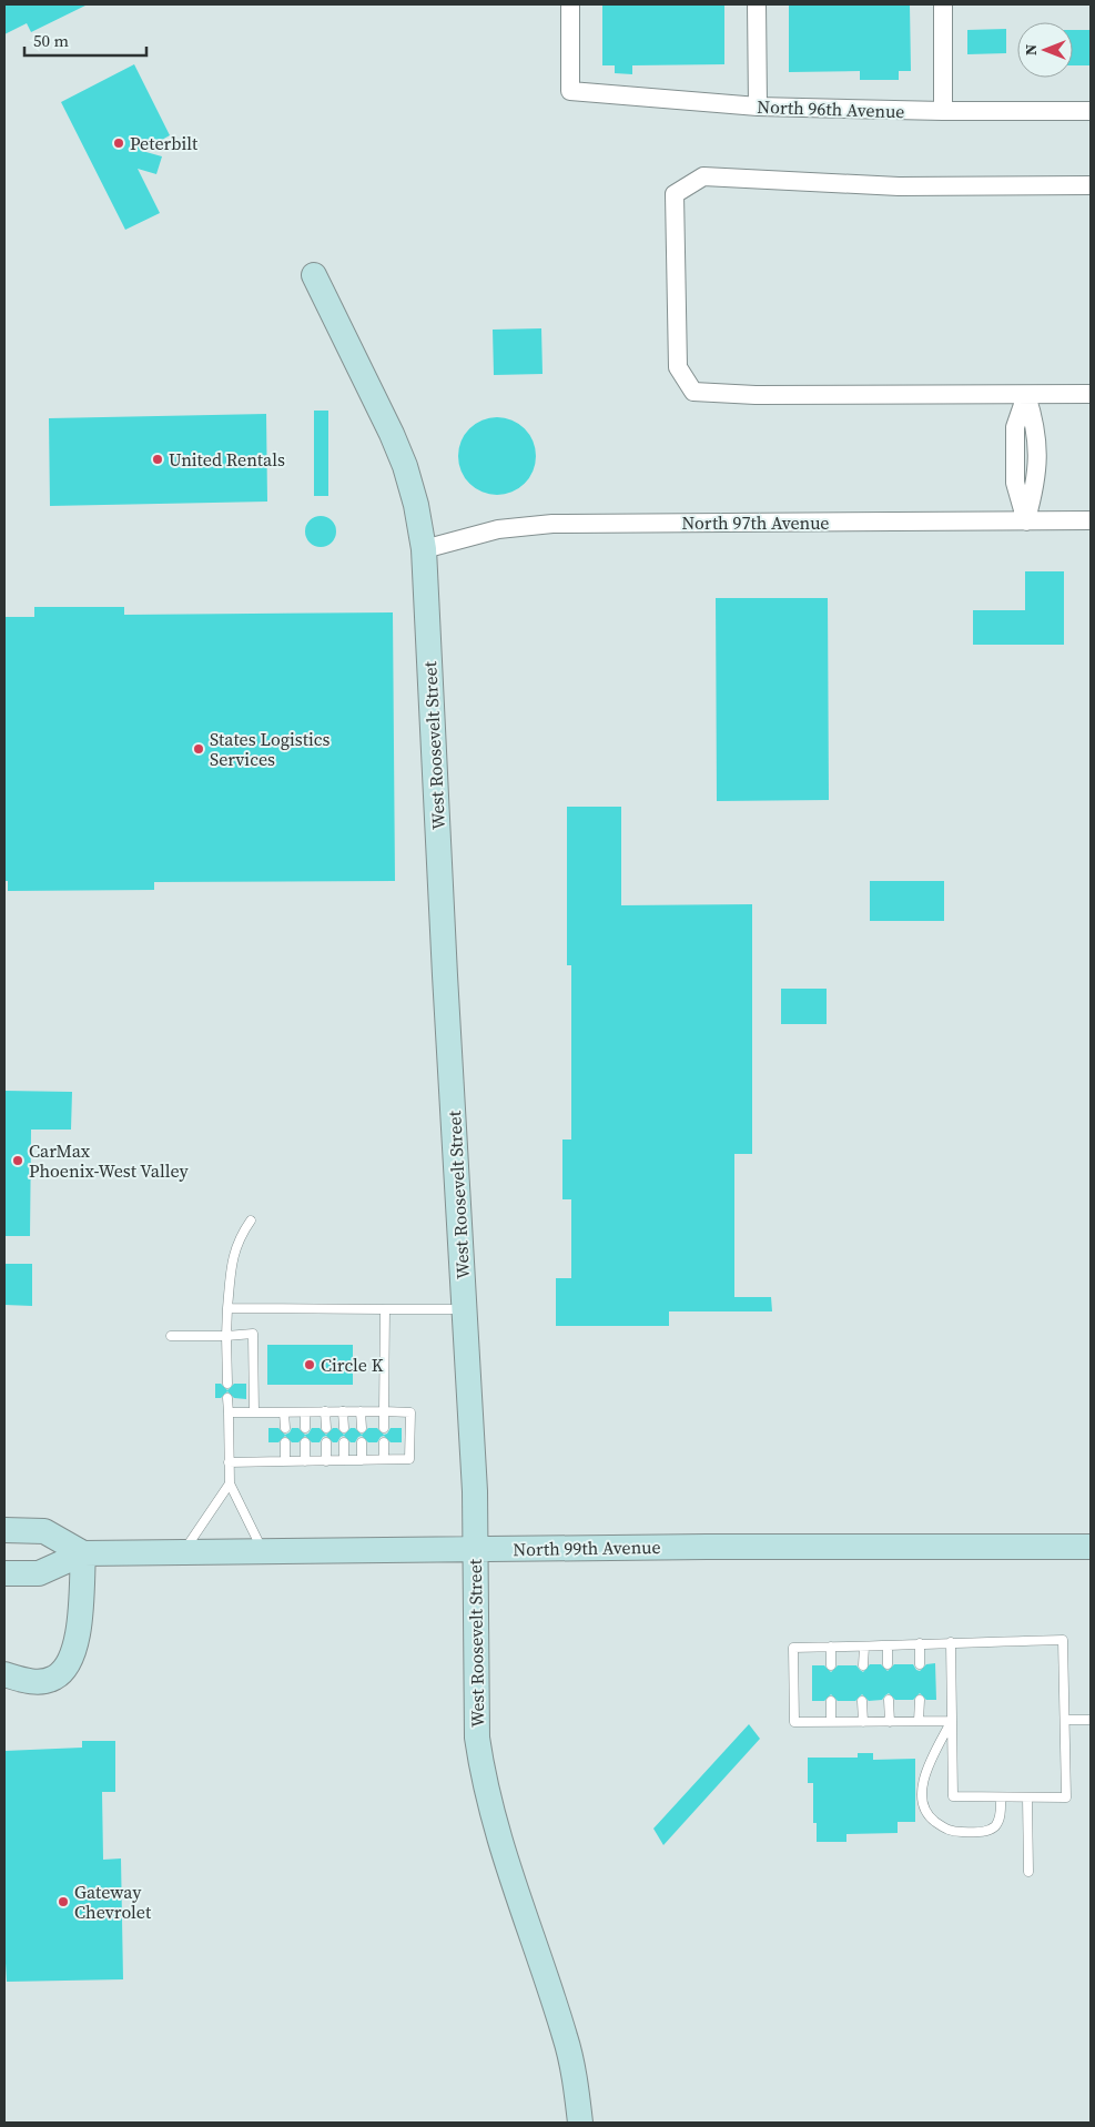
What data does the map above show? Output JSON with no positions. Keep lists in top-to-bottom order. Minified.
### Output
{"streets":{"street":["North 96th Avenue","North 97th Avenue","West Roosevelt Street","North 99th Avenue"]},"crossings":[["North 97th Avenue","West Roosevelt Street"],["West Roosevelt Street","North 99th Avenue"]],"places":["Peterbilt","United Rentals","States Logistics Services","CarMax Phoenix-West Valley","Circle K","Gateway Chevrolet"],"scale_bar":"50 m","north":"left"}
